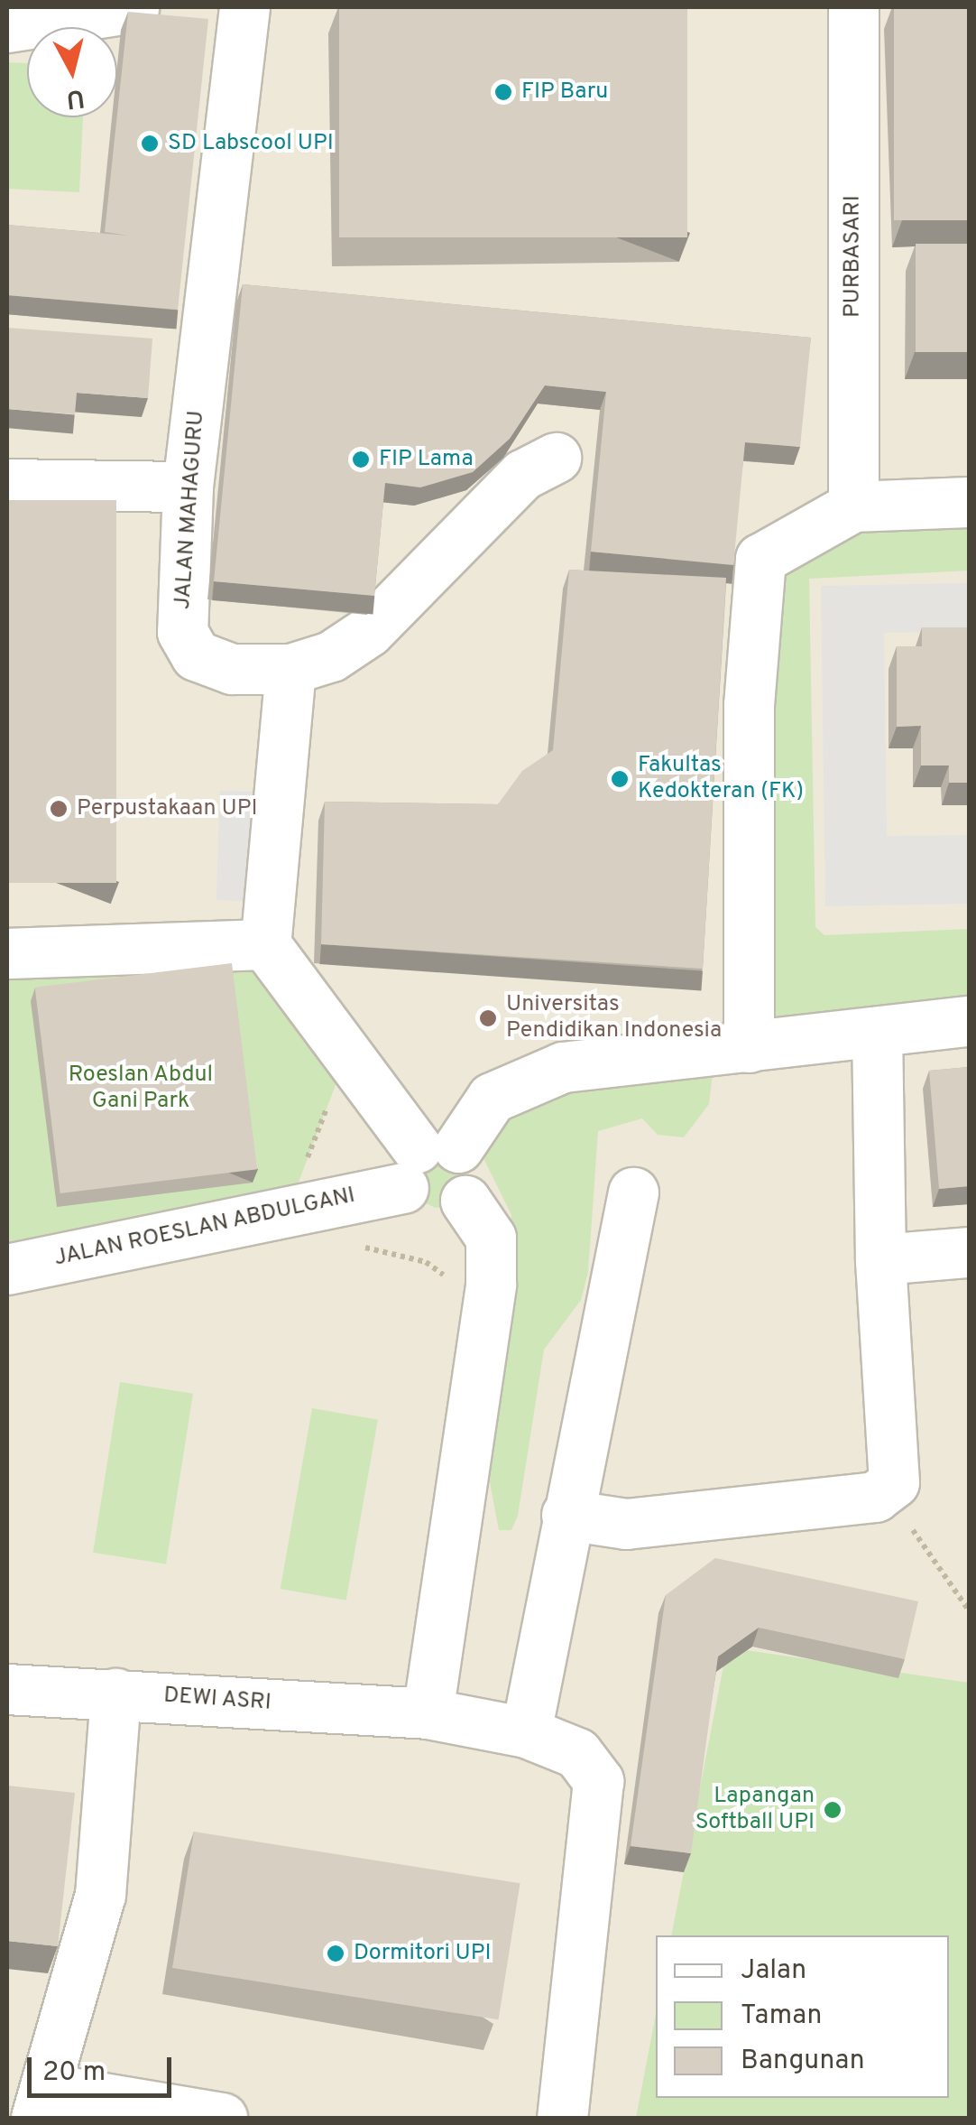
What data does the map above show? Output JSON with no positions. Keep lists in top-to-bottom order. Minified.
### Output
{"streets":{"lane":["PURBASARI","JALAN MAHAGURU","JALAN ROESLAN ABDULGANI","DEWI ASRI"]},"parks":["Roeslan Abdul Gani Park"],"places":["FIP Baru","SD Labscool UPI","FIP Lama","Fakultas Kedokteran (FK)","Perpustakaan UPI","Universitas Pendidikan Indonesia","Lapangan Softball UPI","Dormitori UPI"],"legend":["Jalan","Taman","Bangunan"],"scale_bar":"20 m","north":"bottom"}
